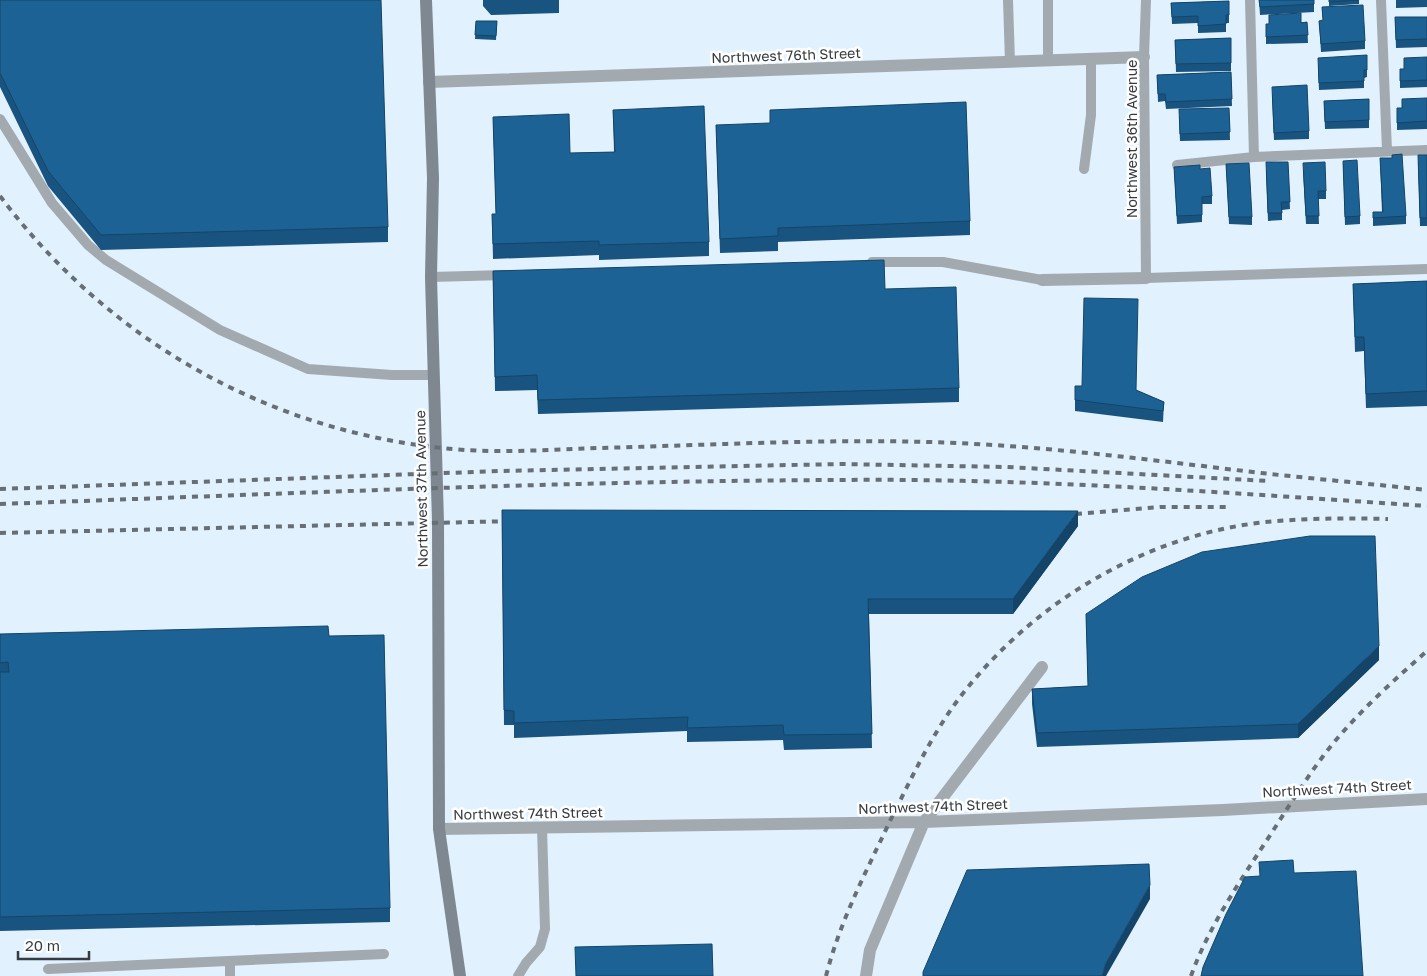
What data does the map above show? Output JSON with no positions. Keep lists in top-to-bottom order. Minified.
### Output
{"streets":{"street":["Northwest 76th Street","Northwest 37th Avenue","Northwest 74th Street"],"lane":["Northwest 36th Avenue"]},"crossings":[["Northwest 76th Street","Northwest 36th Avenue"],["Northwest 76th Street","Northwest 37th Avenue"],["Northwest 37th Avenue","Northwest 74th Street"]],"scale_bar":"20 m"}
